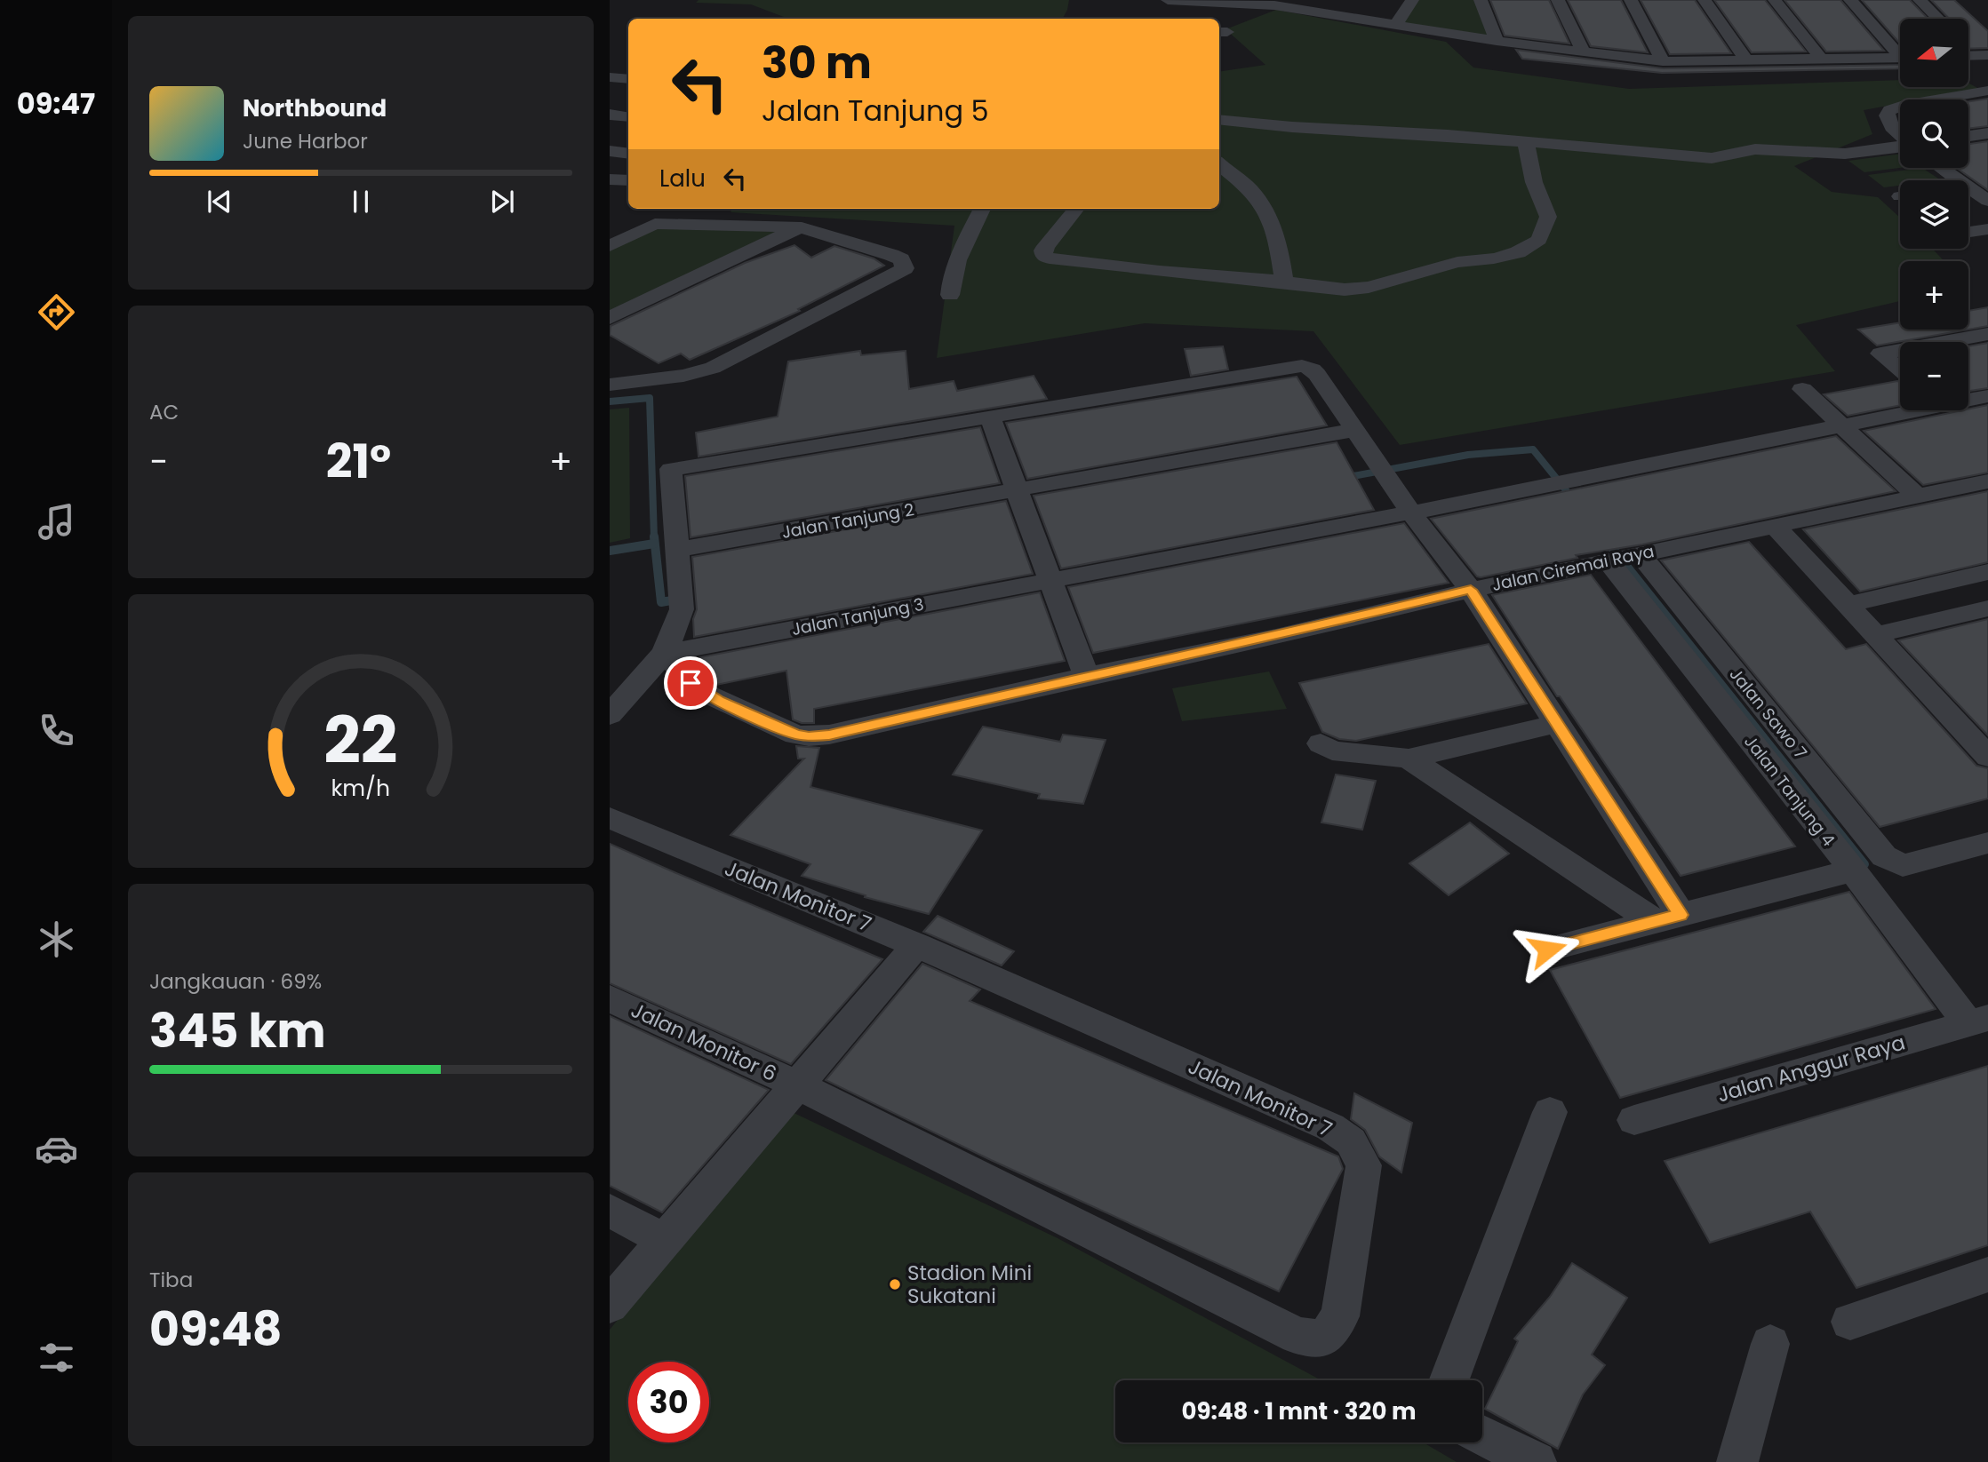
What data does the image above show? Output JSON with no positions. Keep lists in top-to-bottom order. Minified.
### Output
{"streets":{"street":["Jalan Tanjung 2","Jalan Ciremai Raya","Jalan Tanjung 3","Jalan Sawo 7","Jalan Tanjung 4","Jalan Monitor 7","Jalan Monitor 6","Jalan Anggur Raya"]},"crossings":[["Jalan Ciremai Raya","Jalan Sawo 7"],["Jalan Ciremai Raya","Jalan Tanjung 4"],["Jalan Sawo 7","Jalan Tanjung 4"],["Jalan Tanjung 4","Jalan Anggur Raya"],["Jalan Monitor 7","Jalan Monitor 6"]],"places":["Stadion Mini Sukatani"],"north":"left","page":{"tabs":"09:47","map_buttons":["+","−"],"turn":["30 m","Jalan Tanjung 5"],"song":["Northbound","June Harbor"],"then":"Lalu","tile":["AC",["Jangkauan · 69%","345 km"],["Tiba","09:48"]],"heat":["−","21°","+"],"limit":"30","trip":"09:48 · 1 mnt · 320 m","gauge":["22","km/h"]}}
